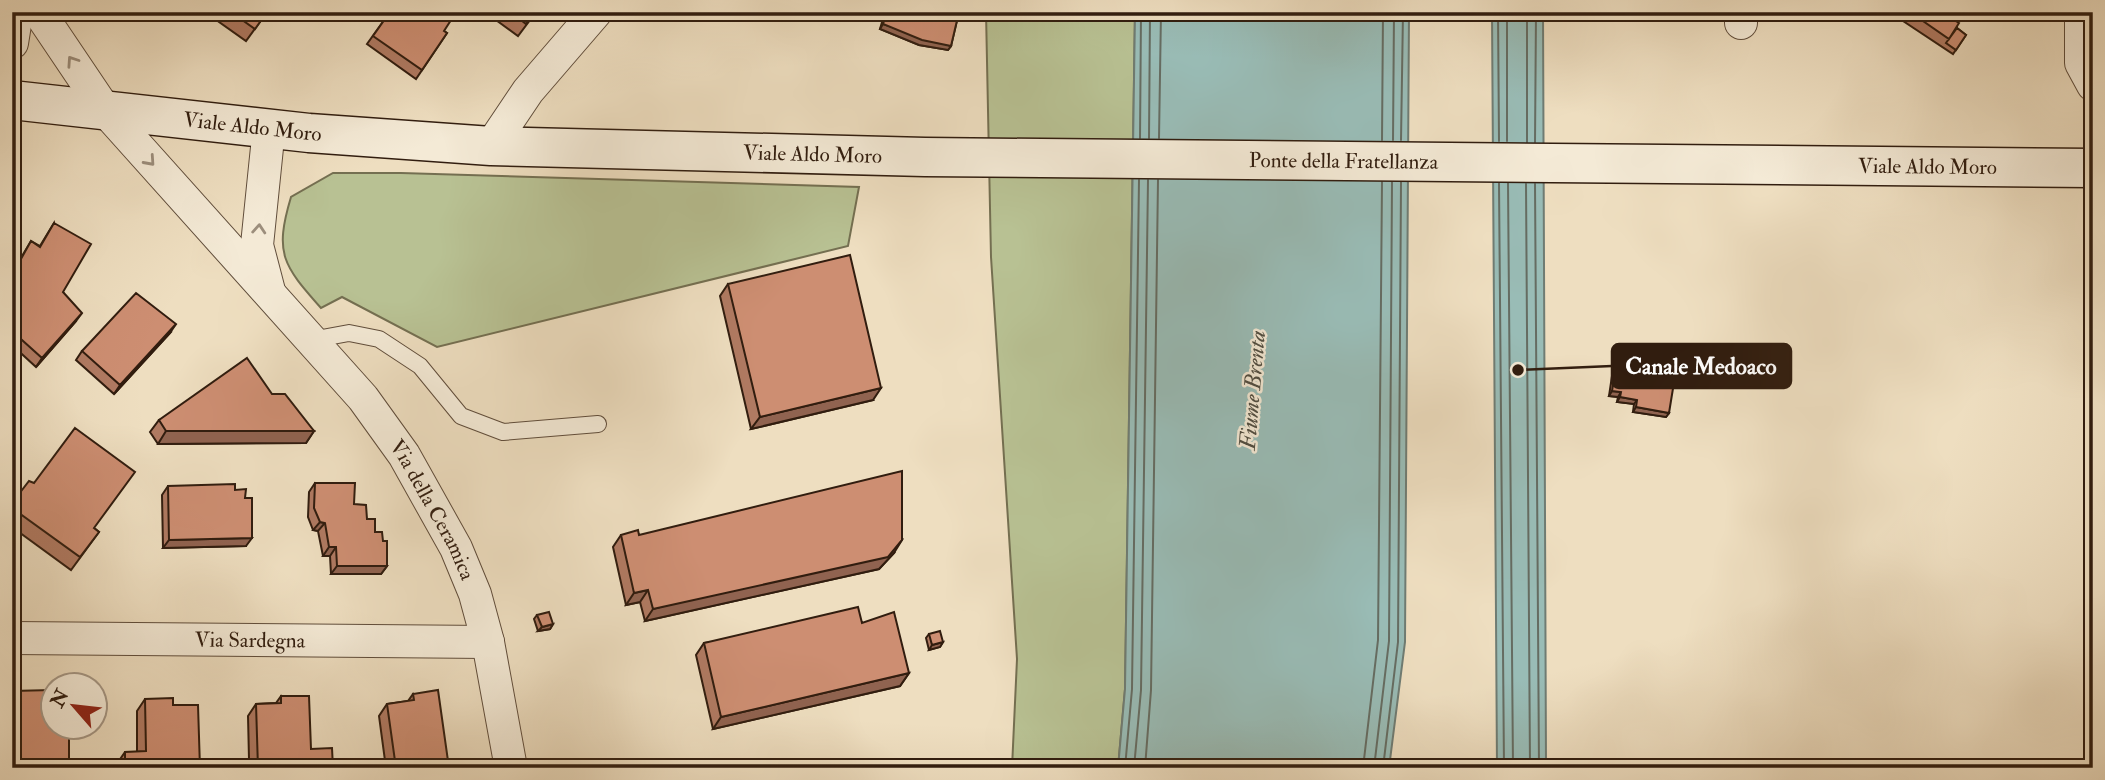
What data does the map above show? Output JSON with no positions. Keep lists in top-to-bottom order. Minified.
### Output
{"streets":{"main road":["Viale Aldo Moro","Ponte della Fratellanza"],"street":["Via della Ceramica","Via Sardegna"]},"crossings":[["Viale Aldo Moro","Ponte della Fratellanza"],["Viale Aldo Moro","Via della Ceramica"],["Via della Ceramica","Via Sardegna"]],"water":["Fiume Brenta"],"places":["Canale Medoaco"],"north":"top left"}
